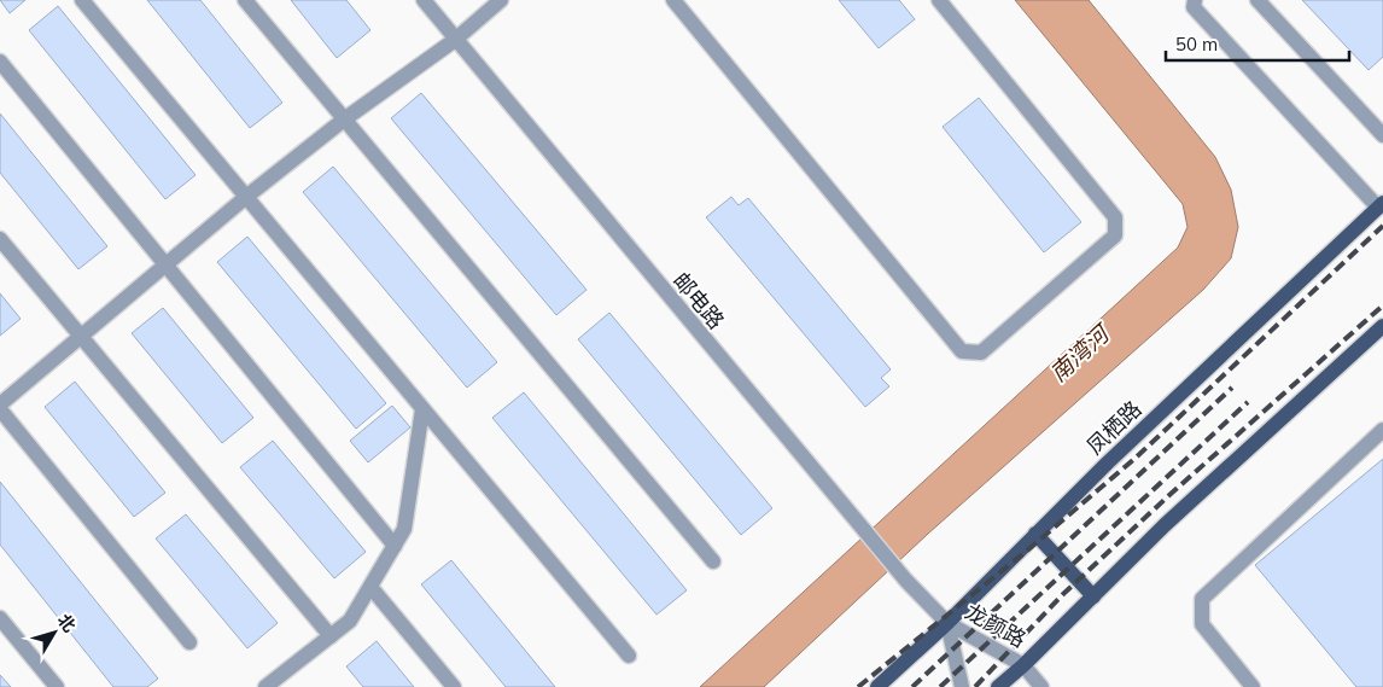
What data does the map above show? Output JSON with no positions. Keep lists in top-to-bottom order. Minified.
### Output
{"streets":{"main road":["凤栖路"],"street":["邮电路","龙颜路"]},"crossings":[["邮电路","凤栖路"],["邮电路","龙颜路"],["凤栖路","龙颜路"]],"water":["南湾河"],"scale_bar":"50 m","north":"top right"}
